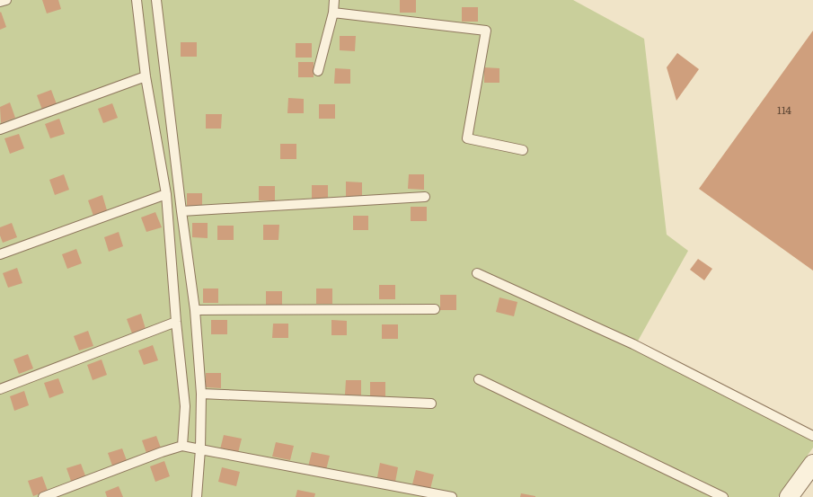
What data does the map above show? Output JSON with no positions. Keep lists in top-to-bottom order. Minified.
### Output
{"house_numbers":["114"]}
